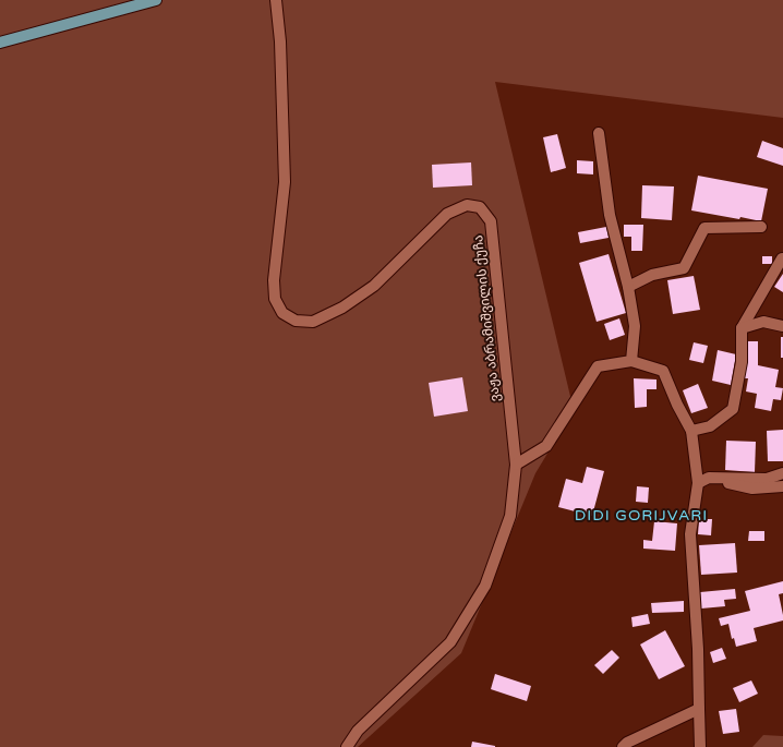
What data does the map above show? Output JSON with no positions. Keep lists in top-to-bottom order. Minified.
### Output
{"streets":{"street":["ვაჟა აბრამიშვილის ქუჩა"]},"districts":["DIDI GORIJVARI"]}
